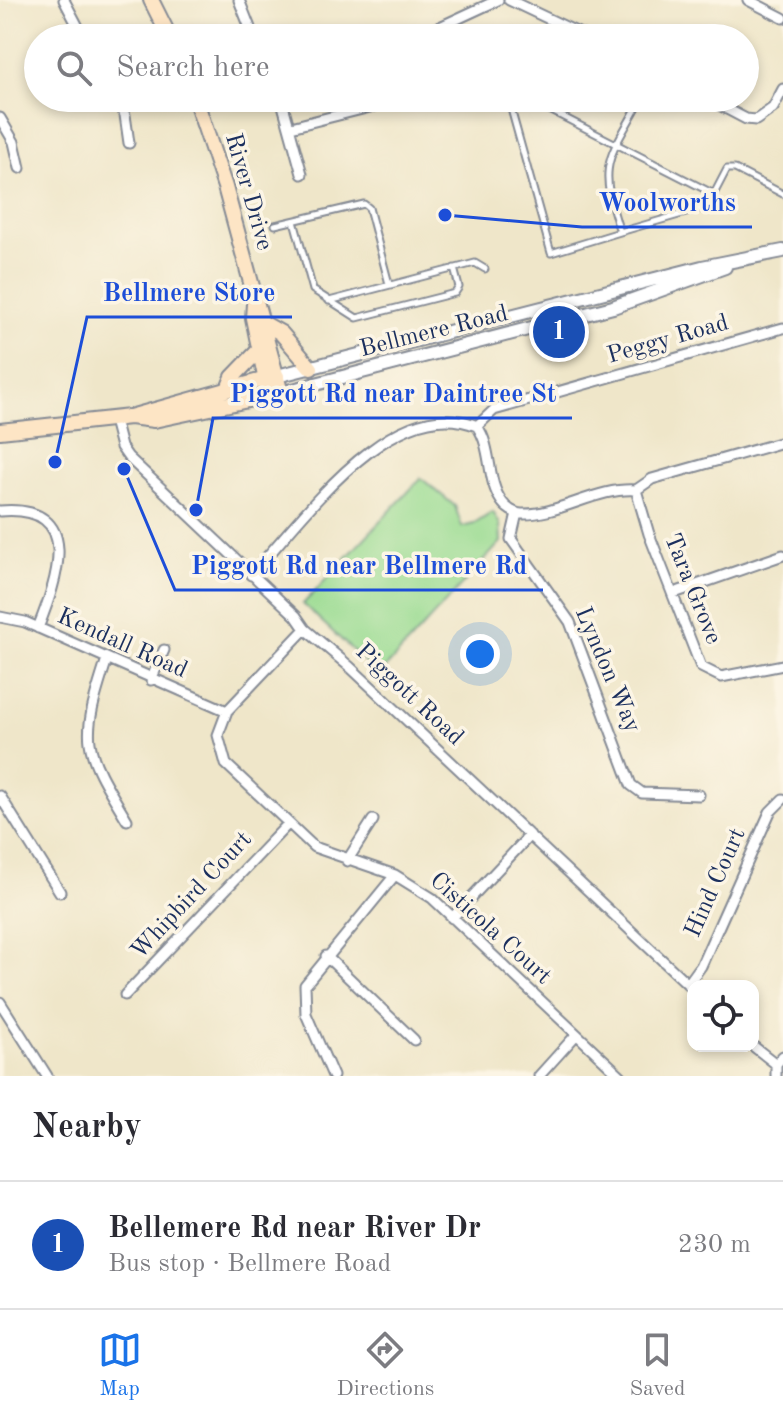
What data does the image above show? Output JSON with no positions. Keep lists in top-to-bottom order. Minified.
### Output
{"streets":{"main road":["River Drive","Bellmere Road"],"street":["Peggy Road","Tara Grove","Kendall Road","Lyndon Way","Piggott Road","Hind Court","Whipbird Court","Cisticola Court"]},"crossings":[["River Drive","Bellmere Road"],["Bellmere Road","Piggott Road"],["Kendall Road","Cisticola Court"],["Whipbird Court","Cisticola Court"]],"places":["Woolworths","Bellmere Store","Piggott Rd near Bellmere Rd","Piggott Rd near Daintree St"],"page":{"search":"Search here","pins":"1","heading":"Nearby","list":[{"mark":"1","name":"Bellemere Rd near River Dr","note":"Bus stop · Bellmere Road","value":"230 m"}],"nav":["Map","Directions","Saved"]}}
